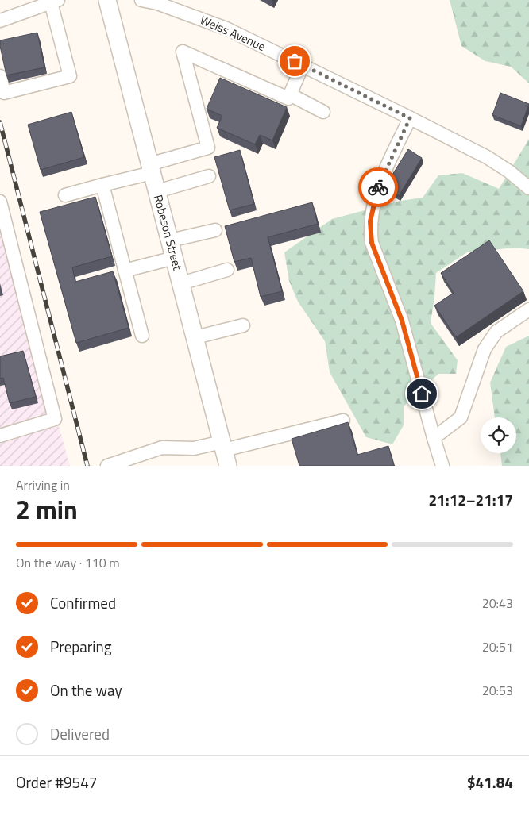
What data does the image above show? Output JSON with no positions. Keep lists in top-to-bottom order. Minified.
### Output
{"streets":{"main road":["Robeson Street"],"street":["Weiss Avenue"]},"page":{"heading":["2 min","Arriving in","21:12–21:17"],"panel":["Order #9547","$41.84"],"bar":"On the way · 110 m","list":[["Confirmed","20:43"],["Preparing","20:51"],["On the way","20:53"],"Delivered"]}}
